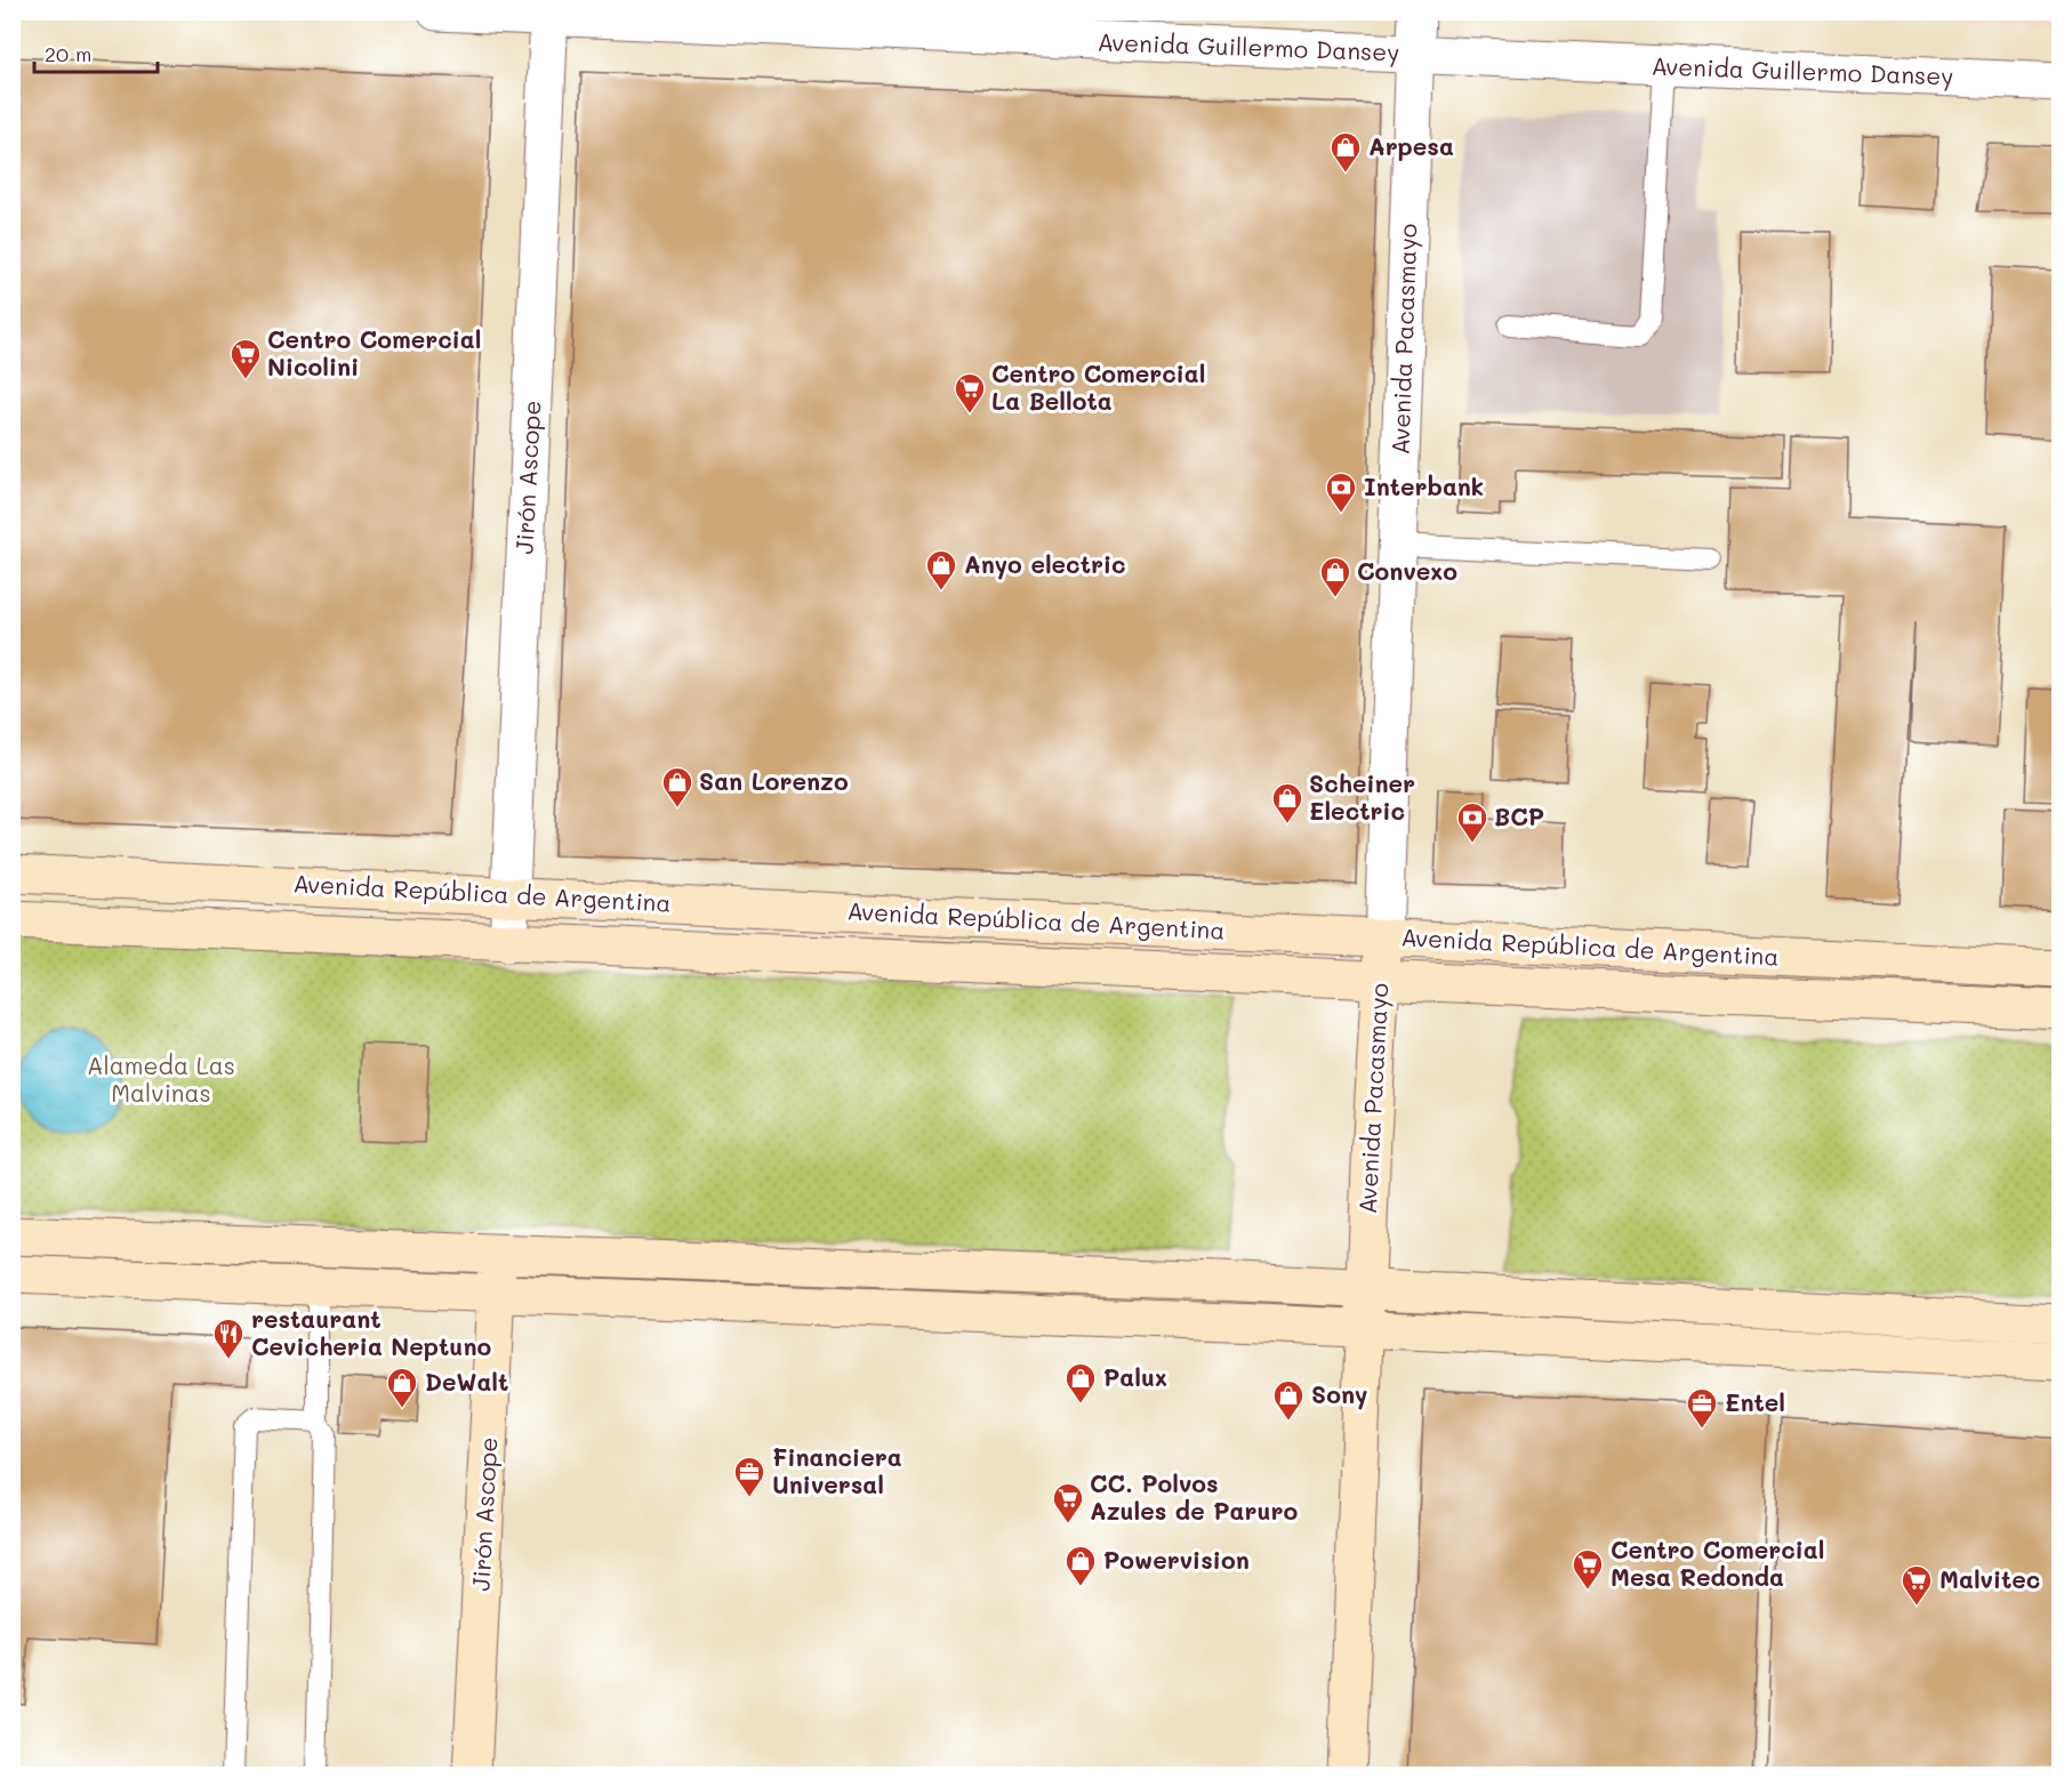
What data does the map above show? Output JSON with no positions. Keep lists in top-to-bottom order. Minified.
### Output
{"streets":{"street":["Avenida Guillermo Dansey","Avenida Pacasmayo","Jirón Ascope","Avenida República de Argentina"]},"crossings":[["Avenida Guillermo Dansey","Avenida Pacasmayo"],["Avenida Guillermo Dansey","Jirón Ascope"],["Avenida Pacasmayo","Avenida República de Argentina"],["Jirón Ascope","Avenida República de Argentina"]],"parks":["Alameda Las Malvinas"],"places":{"shop":["Arpesa","Anyo electric","Convexo","San Lorenzo","Scheiner Electric","Palux","DeWalt","Sony","Powervision"],"supermarket":["Centro Comercial Nicolini","Centro Comercial La Bellota","CC. Polvos Azules de Paruro","Centro Comercial Mesa Redonda","Malvitec"],"bank":["Interbank","BCP"],"restaurant":["restaurant Cevicheria Neptuno"],"office":["Entel","Financiera Universal"]},"scale_bar":"20 m"}
